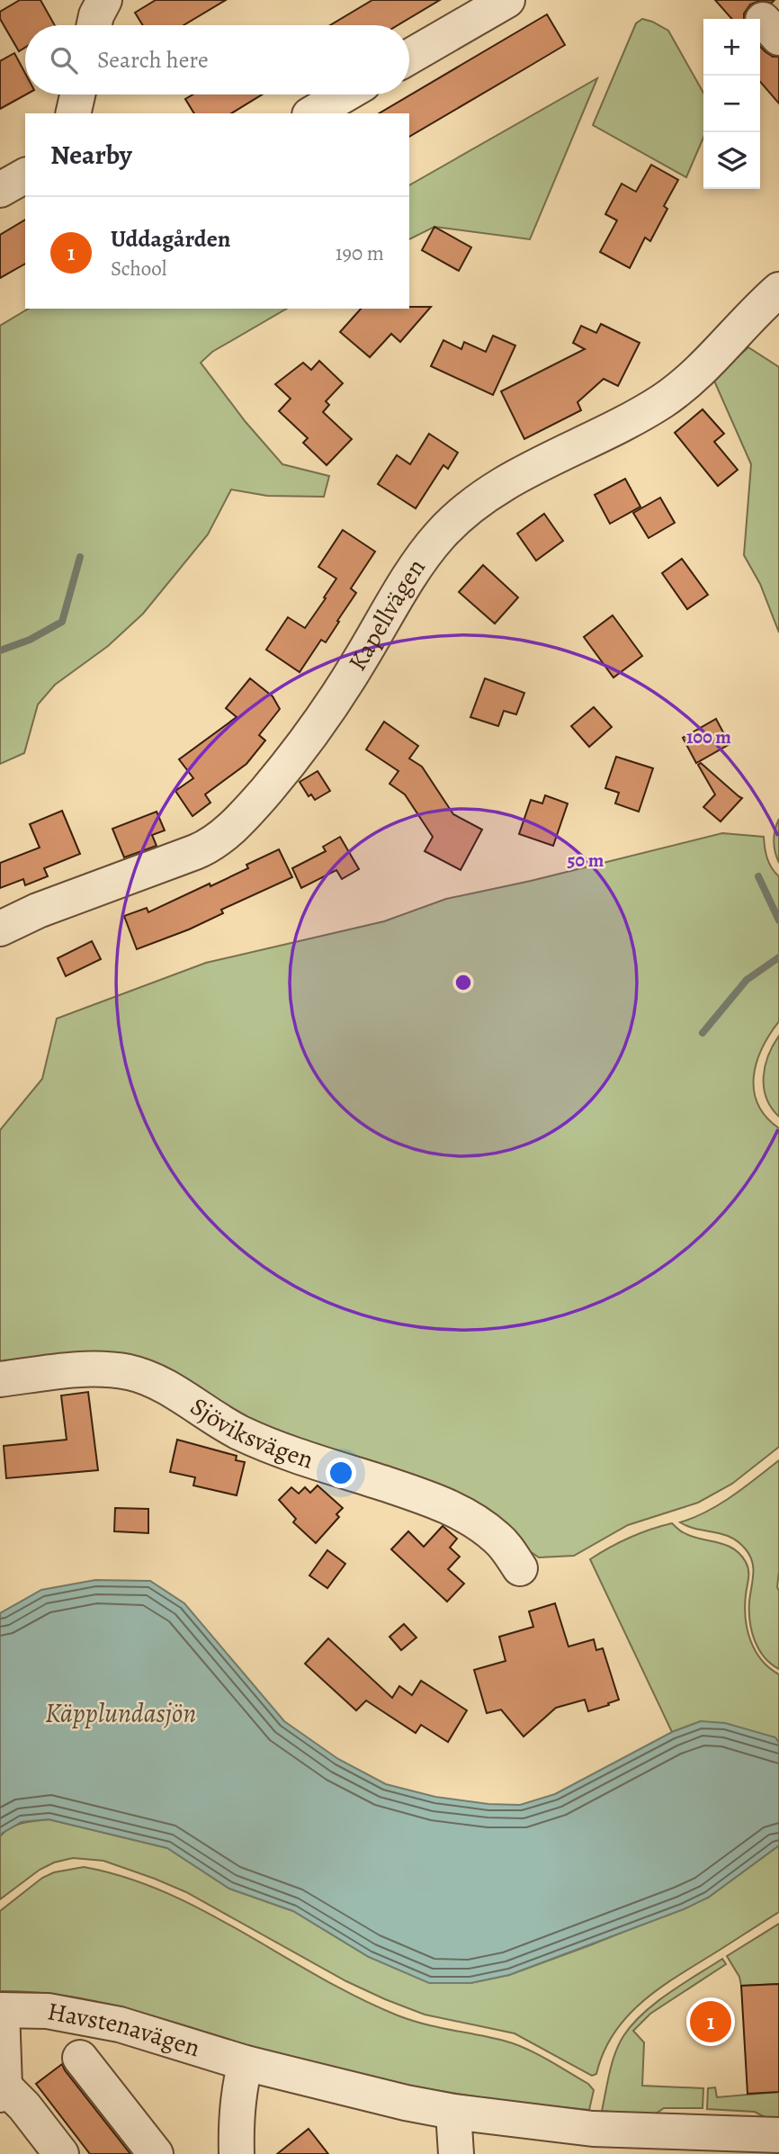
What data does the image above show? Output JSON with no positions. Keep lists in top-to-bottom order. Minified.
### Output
{"streets":{"street":["Kapellvägen","Sjöviksvägen","Havstenavägen"]},"water":["Käpplundasjön"],"page":{"map_buttons":["+","−"],"search":"Search here","heading":"Nearby","list":[{"mark":"1","name":"Uddagården","note":"School","value":"190 m"}],"pins":"1"},"rings":["100 m","50 m"]}
